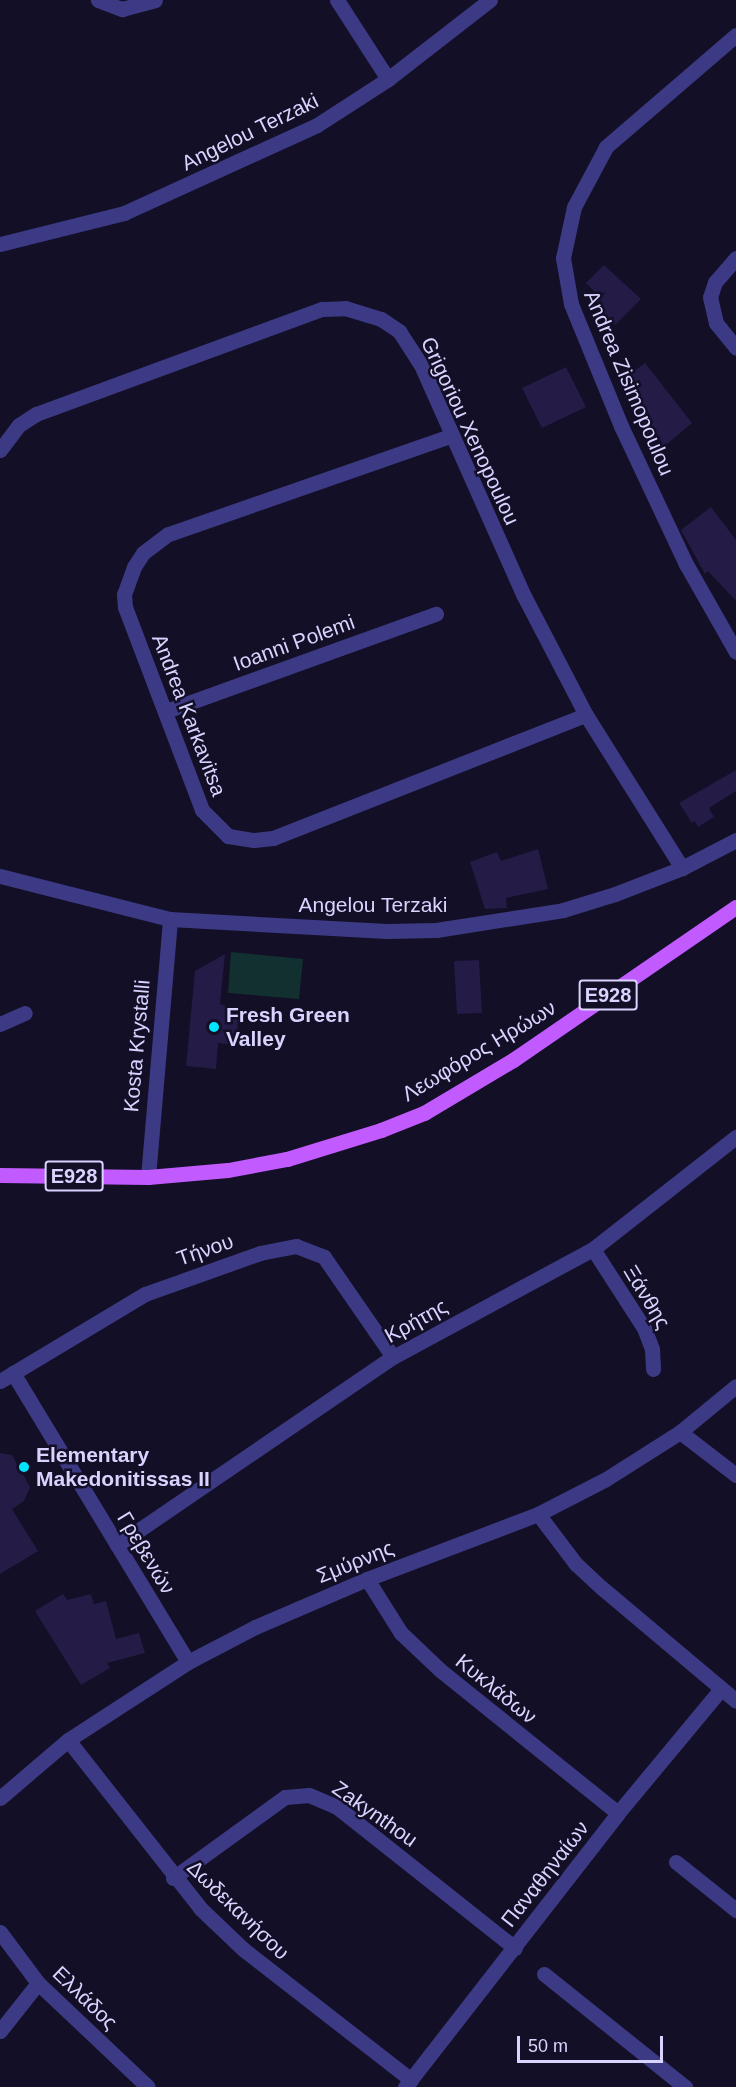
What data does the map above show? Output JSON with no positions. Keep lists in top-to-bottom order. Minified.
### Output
{"streets":{"main road":["E928","Λεωφόρος Ηρώων"],"street":["Angelou Terzaki","Andrea Zisimopoulou","Grigoriou Xenopoulou","Ioanni Polemi","Andrea Karkavitsa","Kosta Krystalli","Τήνου","Ξάνθης","Κρήτης","Γρεβενών","Σμύρνης","Κυκλάδων","Zakynthou","Παναθηναίων","Δωδεκανήσου","Ελλάδος"]},"crossings":[["Angelou Terzaki","Grigoriou Xenopoulou"],["Angelou Terzaki","Kosta Krystalli"],["Grigoriou Xenopoulou","Andrea Karkavitsa"],["Ioanni Polemi","Andrea Karkavitsa"],["Kosta Krystalli","Λεωφόρος Ηρώων"],["Τήνου","Κρήτης"],["Τήνου","Γρεβενών"],["Ξάνθης","Κρήτης"],["Κρήτης","Γρεβενών"],["Γρεβενών","Σμύρνης"],["Σμύρνης","Κυκλάδων"],["Σμύρνης","Δωδεκανήσου"],["Κυκλάδων","Παναθηναίων"],["Zakynthou","Παναθηναίων"],["Zakynthou","Δωδεκανήσου"],["Παναθηναίων","Δωδεκανήσου"]],"places":["Fresh Green Valley","Elementary Makedonitissas II"],"scale_bar":"50 m"}
